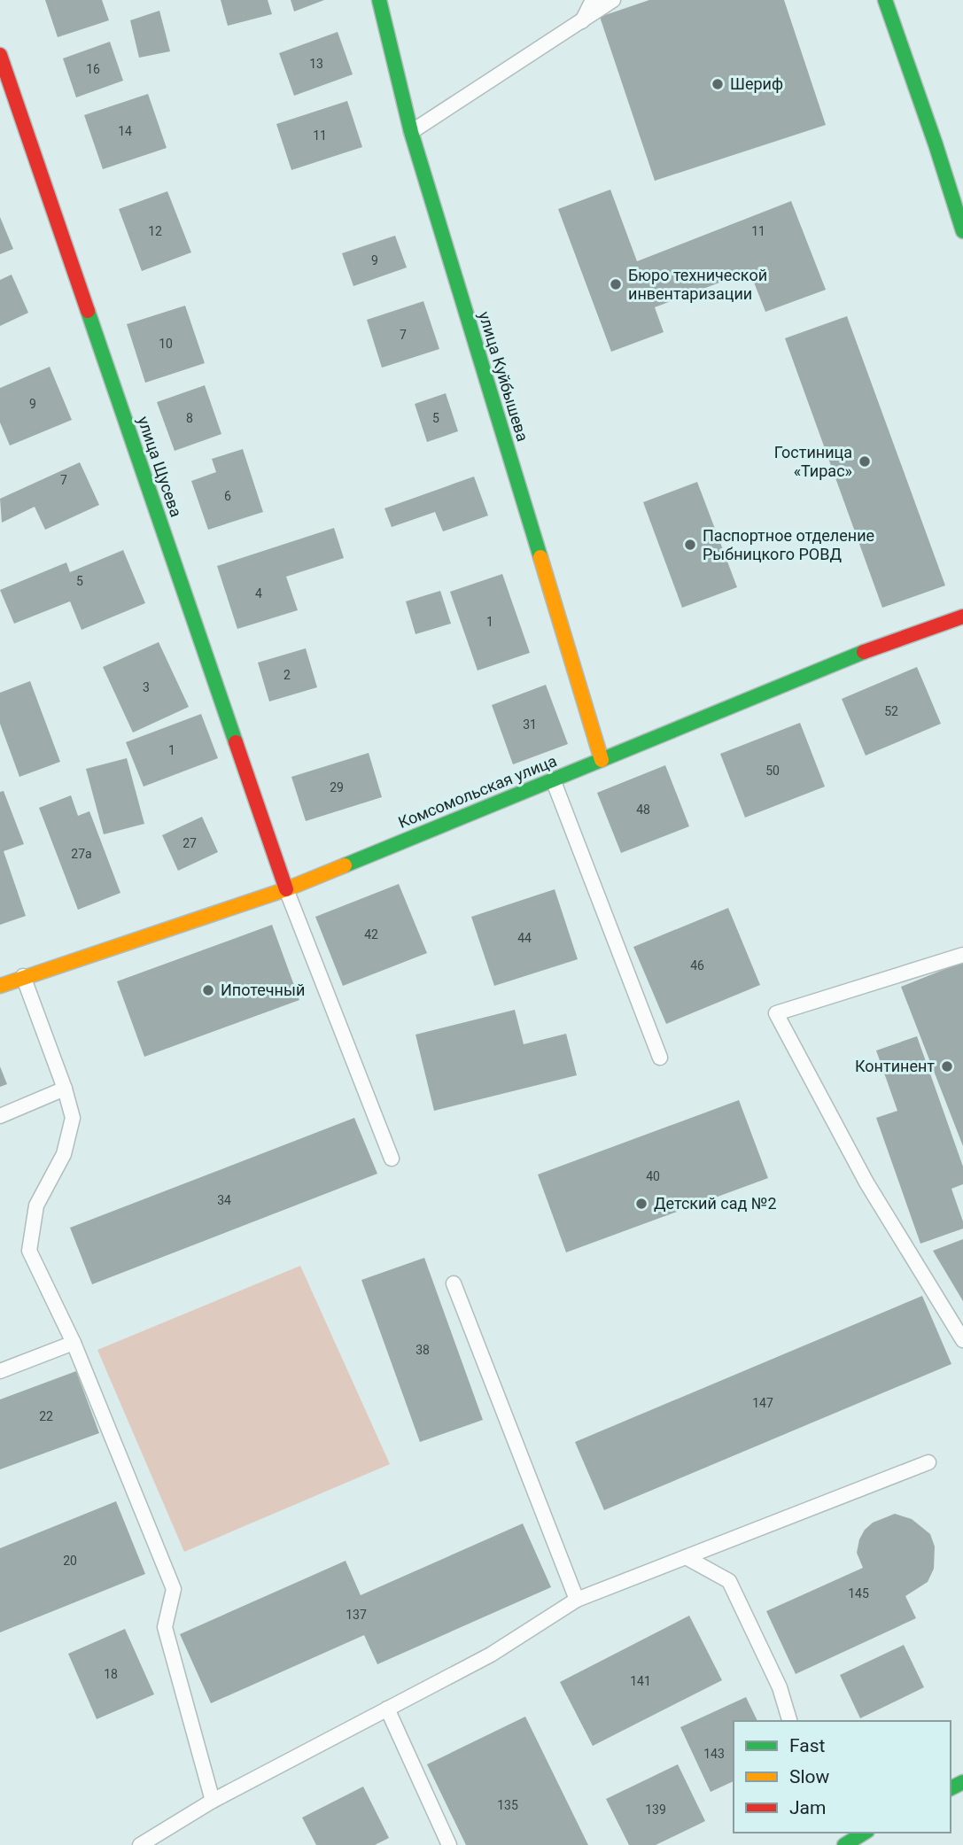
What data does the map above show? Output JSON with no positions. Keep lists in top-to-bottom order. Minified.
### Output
{"streets":{"street":["улица Куйбышева","улица Щусева","Комсомольская улица"]},"crossings":[["улица Куйбышева","Комсомольская улица"],["улица Щусева","Комсомольская улица"]],"places":["Шериф","Бюро технической инвентаризации","Гостиница «Тирас»","Паспортное отделение Рыбницкого РОВД","Ипотечный","Континент","Детский сад №2"],"house_numbers":["13","16","14","11","12","11","9","7","10","9","8","5","7","6","5","4","1","2","3","52","31","1","50","29","48","27","27а","42","44","46","40","34","38","147","22","20","145","137","18","141","143","135","139"],"legend":["Fast","Slow","Jam"]}
